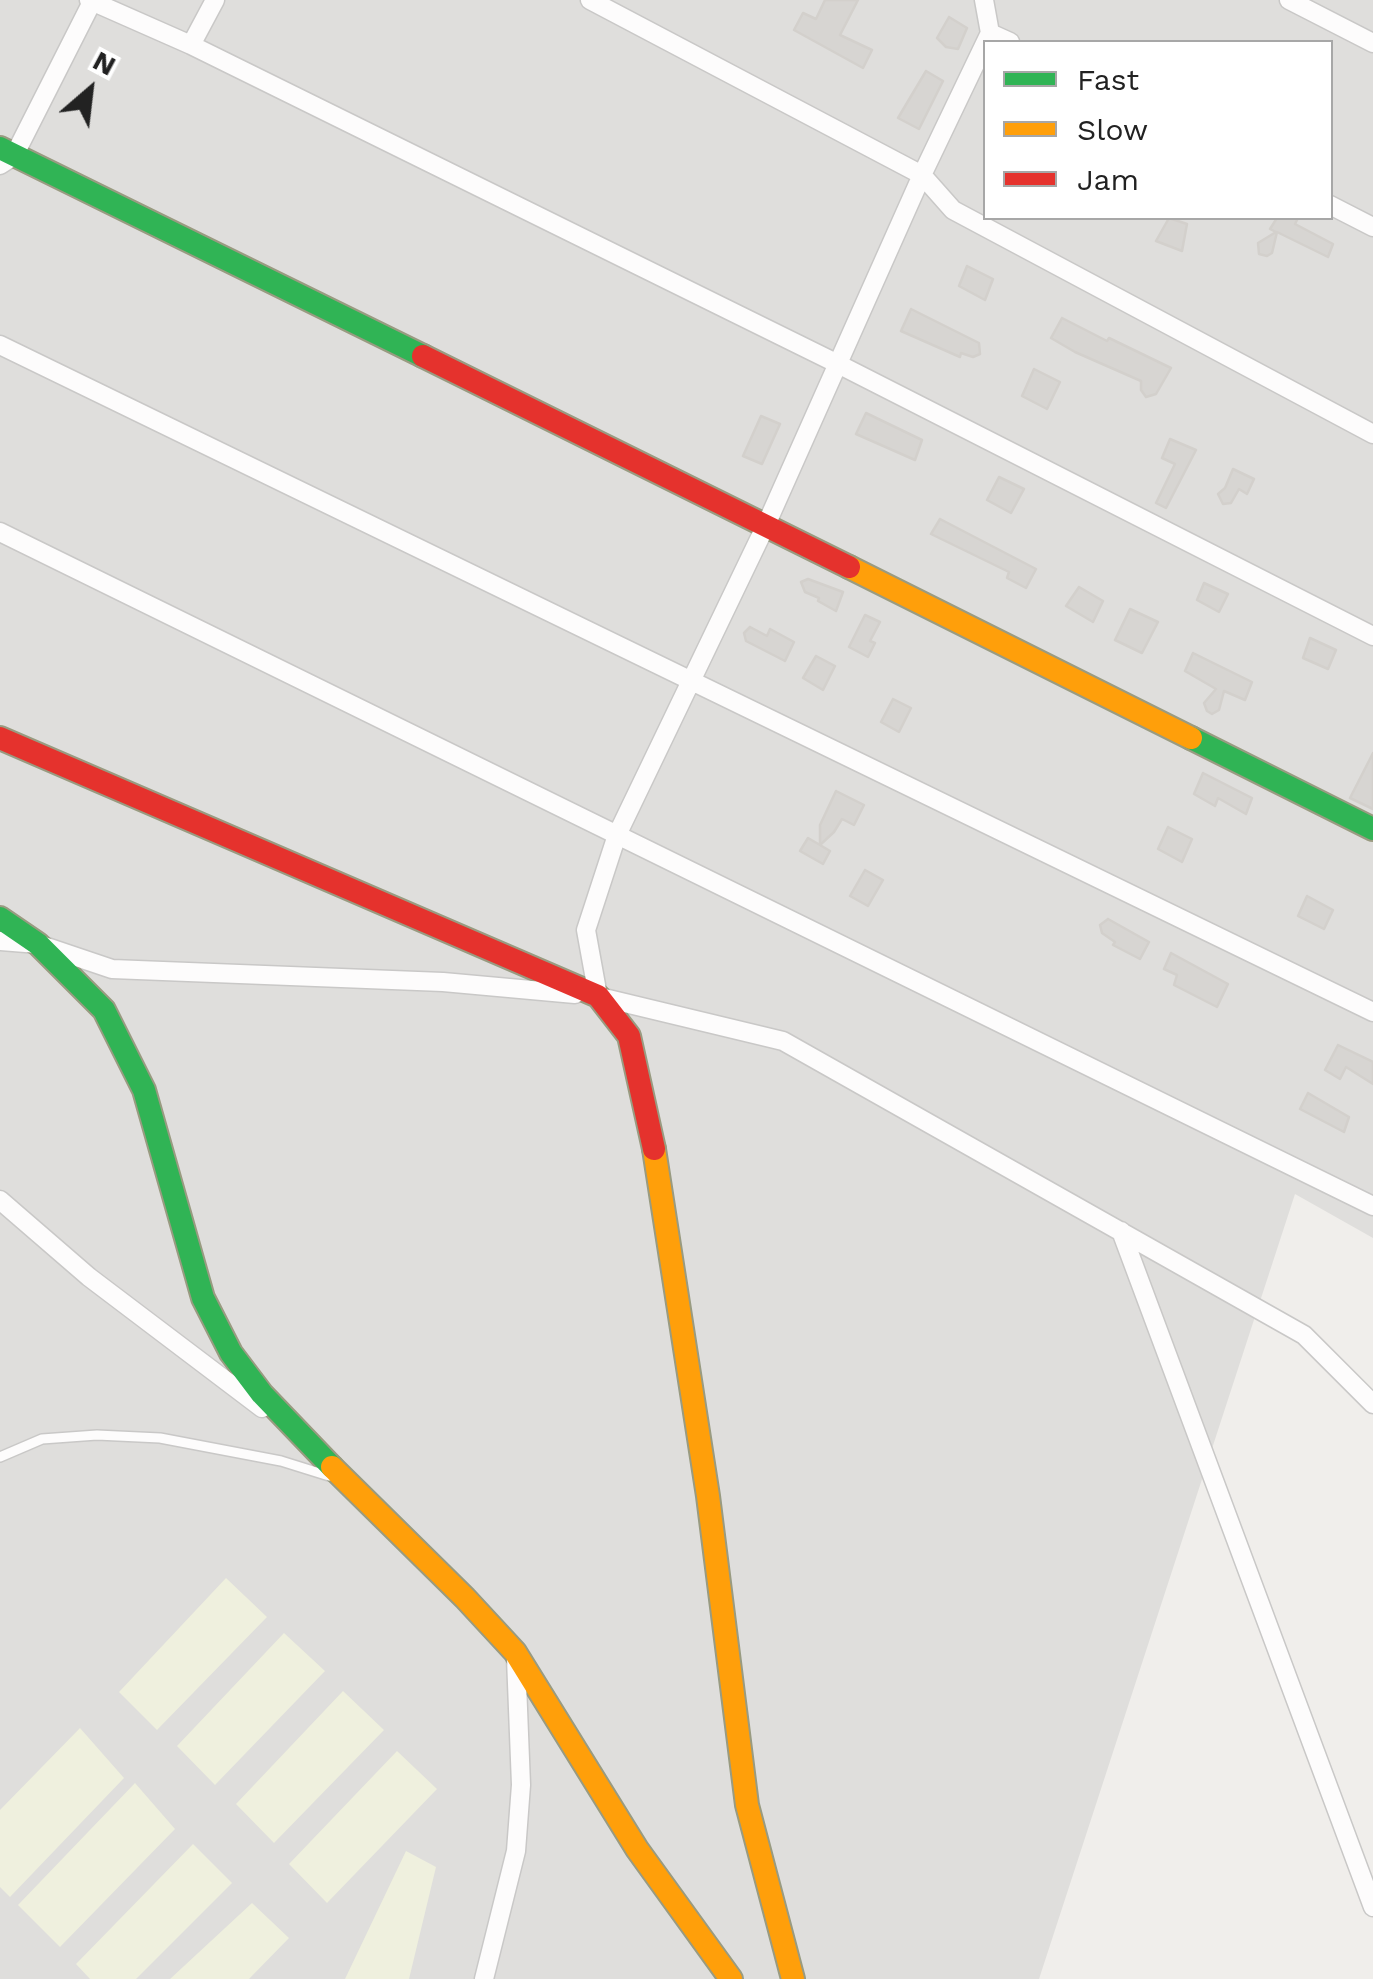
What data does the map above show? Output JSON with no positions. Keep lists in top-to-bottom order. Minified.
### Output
{"legend":["Fast","Slow","Jam"],"north":"top right"}
